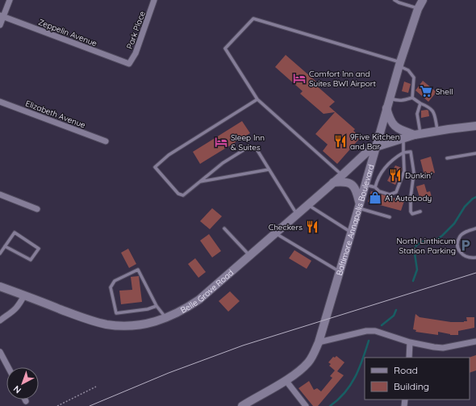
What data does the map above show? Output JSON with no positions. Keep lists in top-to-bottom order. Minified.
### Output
{"streets":{"main road":["Baltimore Annapolis Boulevard","Belle Grove Road"],"street":["Park Place","Zeppelin Avenue","Elizabeth Avenue"]},"crossings":[["Park Place","Zeppelin Avenue"],["Baltimore Annapolis Boulevard","Belle Grove Road"]],"places":{"hotel":["Comfort Inn and Suites BWI Airport","Sleep Inn & Suites"],"supermarket":["Shell"],"restaurant":["9Five Kitchen and Bar","Dunkin'","Checkers"],"shop":["A1 Autobody"],"parking":["North Linthicum Station Parking"]},"legend":["Road","Building"],"north":"bottom left"}
